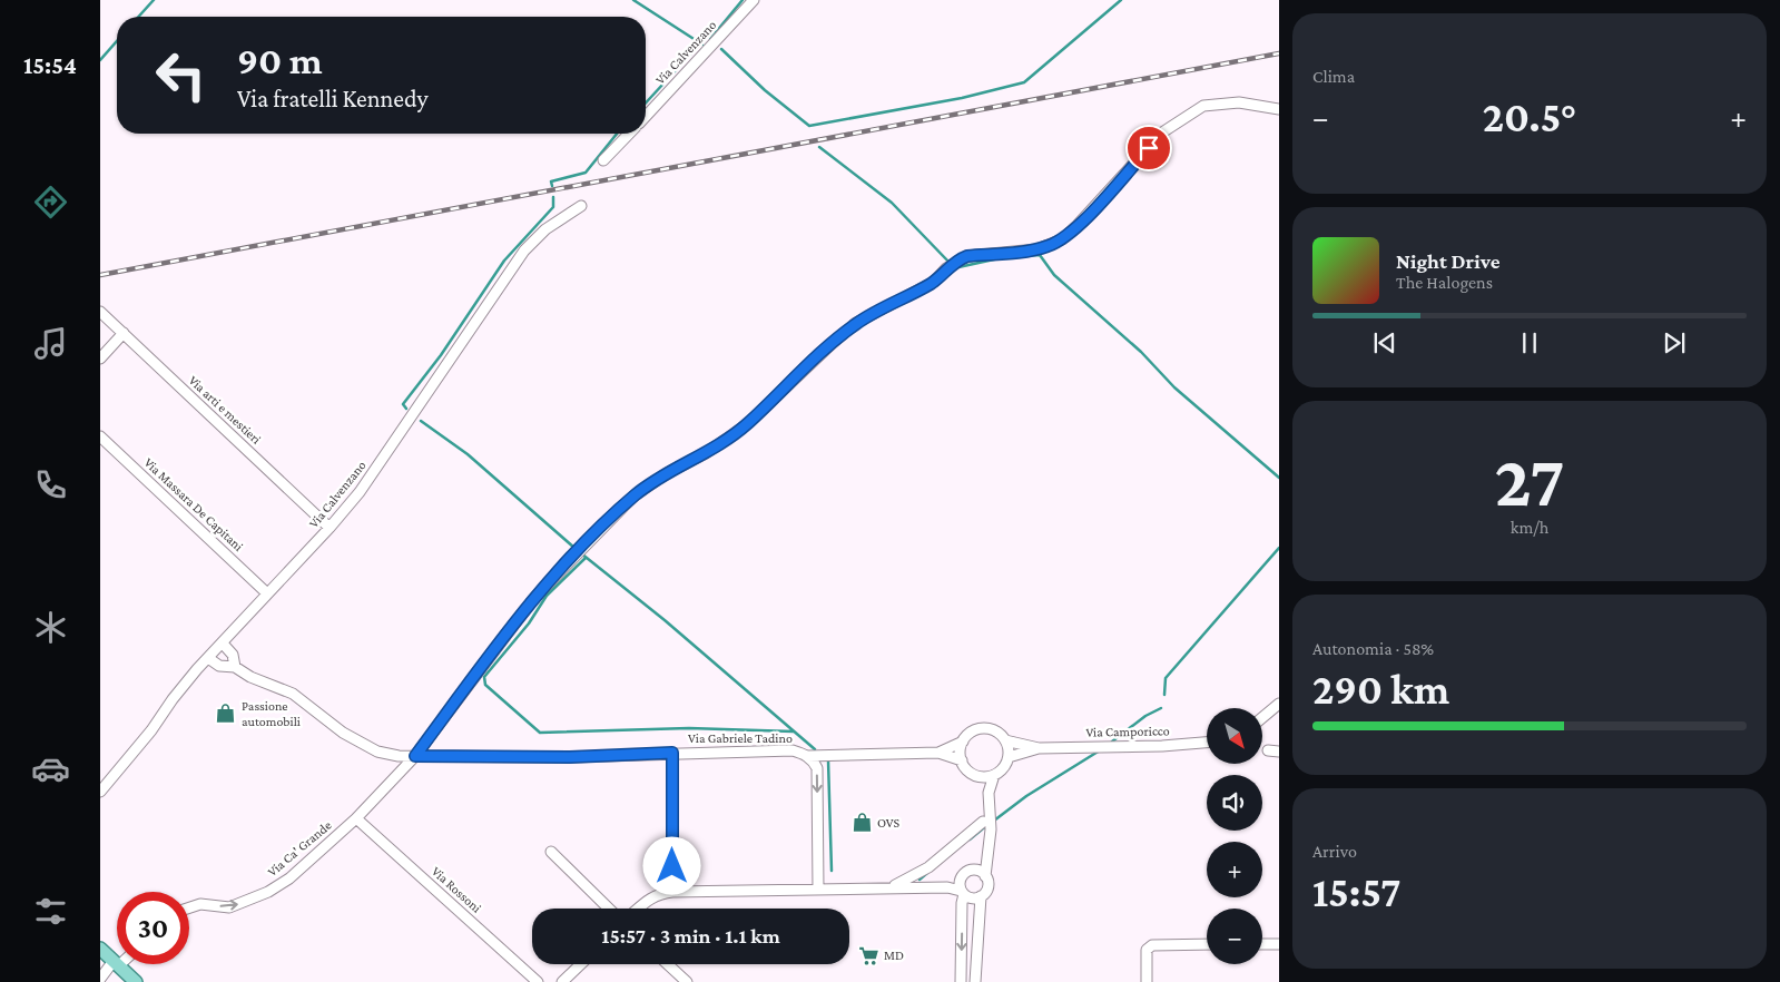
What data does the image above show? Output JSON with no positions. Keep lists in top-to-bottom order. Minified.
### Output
{"streets":{"street":["Via Calvenzano","Via arti e mestieri","Via Massara De Capitani","Via Camporicco","Via Gabriele Tadino","Via Ca' Grande","Via Rossoni"]},"crossings":[["Via Calvenzano","Via arti e mestieri"],["Via Calvenzano","Via Massara De Capitani"],["Via Calvenzano","Via Gabriele Tadino"],["Via Gabriele Tadino","Via Ca' Grande"],["Via Ca' Grande","Via Rossoni"]],"places":{"shop":["Passione automobili","OVS"],"supermarket":["MD"]},"north":"bottom right","page":{"tabs":"15:54","tile":["Clima",["27","km/h"],["Autonomia · 58%","290 km"],["Arrivo","15:57"]],"turn":["90 m","Via fratelli Kennedy"],"heat":["−","20.5°","+"],"song":["Night Drive","The Halogens"],"map_buttons":["+","−"],"limit":"30","trip":"15:57 · 3 min · 1.1 km"}}
